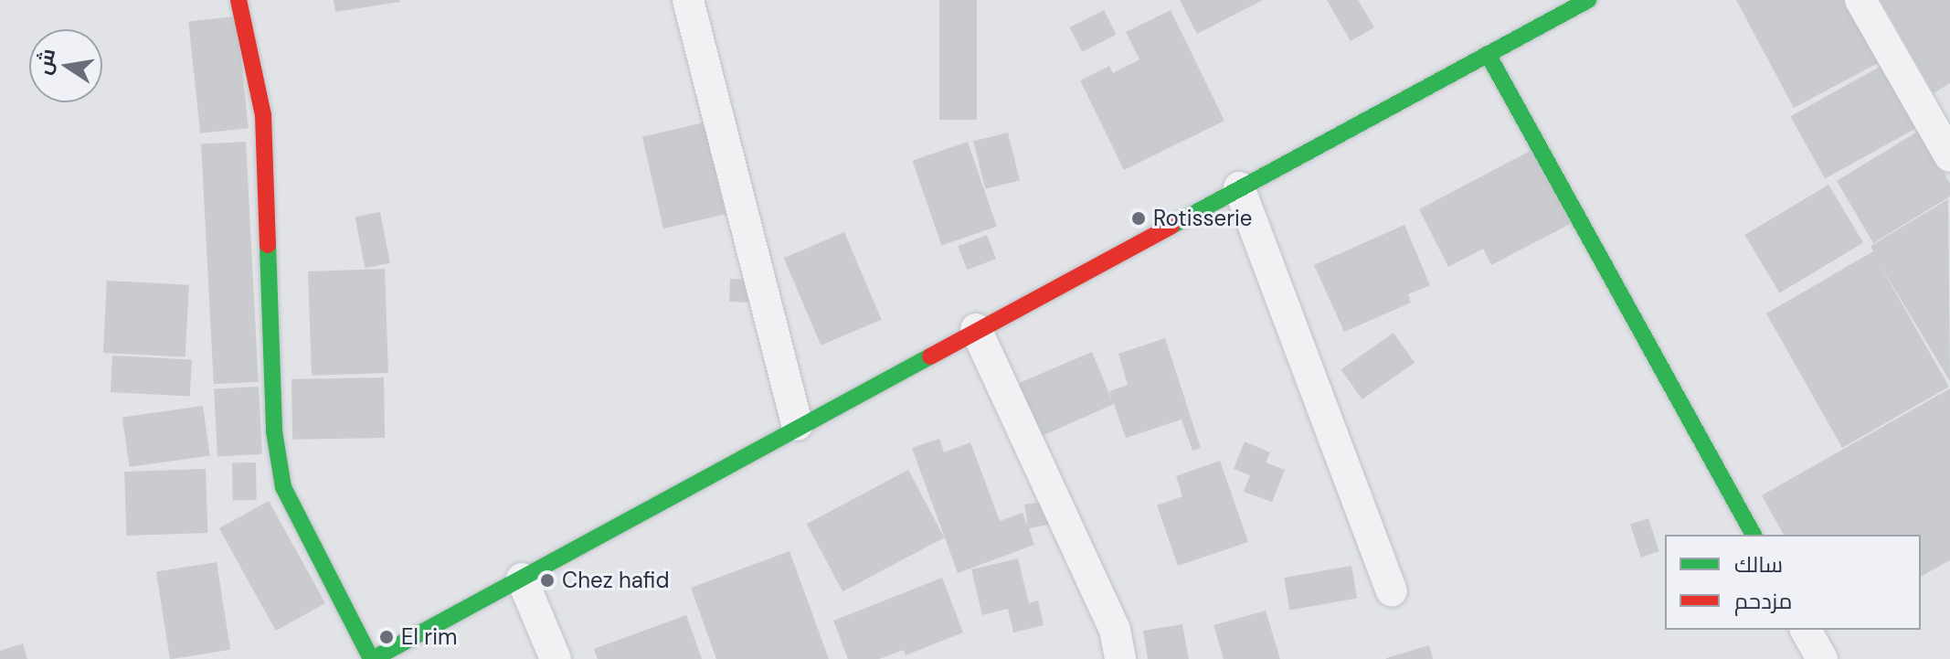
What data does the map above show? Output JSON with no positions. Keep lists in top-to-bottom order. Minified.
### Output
{"places":["Rotisserie","Chez hafid","El rim"],"legend":["سالك","مزدحم"],"north":"left"}
